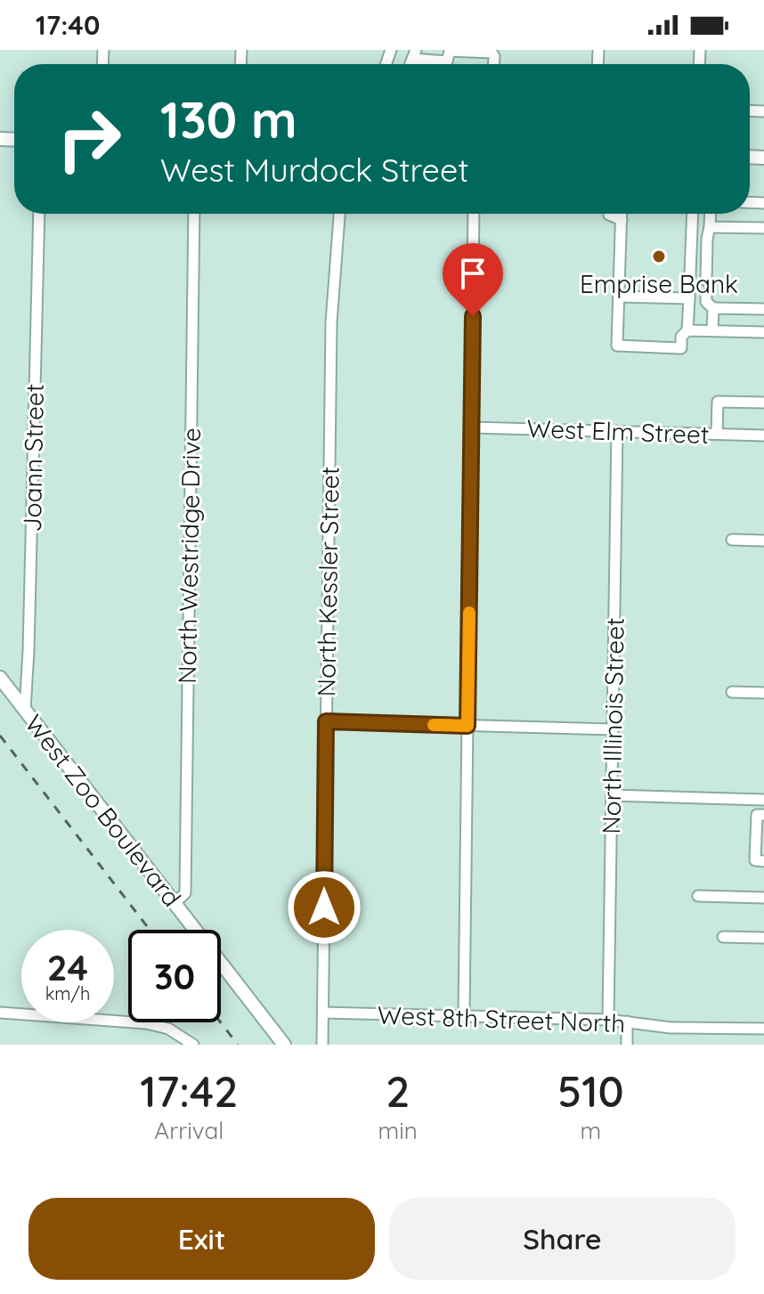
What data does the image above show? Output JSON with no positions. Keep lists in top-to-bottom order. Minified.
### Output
{"streets":{"main road":["West Zoo Boulevard"],"street":["West Elm Street","Joann Street","North Westridge Drive","North Kessler Street","North Illinois Street","West 8th Street North"]},"crossings":[["West Elm Street","North Illinois Street"],["Joann Street","West Zoo Boulevard"],["North Westridge Drive","West Zoo Boulevard"],["North Kessler Street","West 8th Street North"],["North Illinois Street","West 8th Street North"]],"places":["Emprise Bank"],"page":{"status":"17:40","turn":["130 m","West Murdock Street"],"speed":"24 km/h","limit":"30","eta":["17:42","Arrival","2","min","510","m"],"buttons":["Exit","Share"]}}
